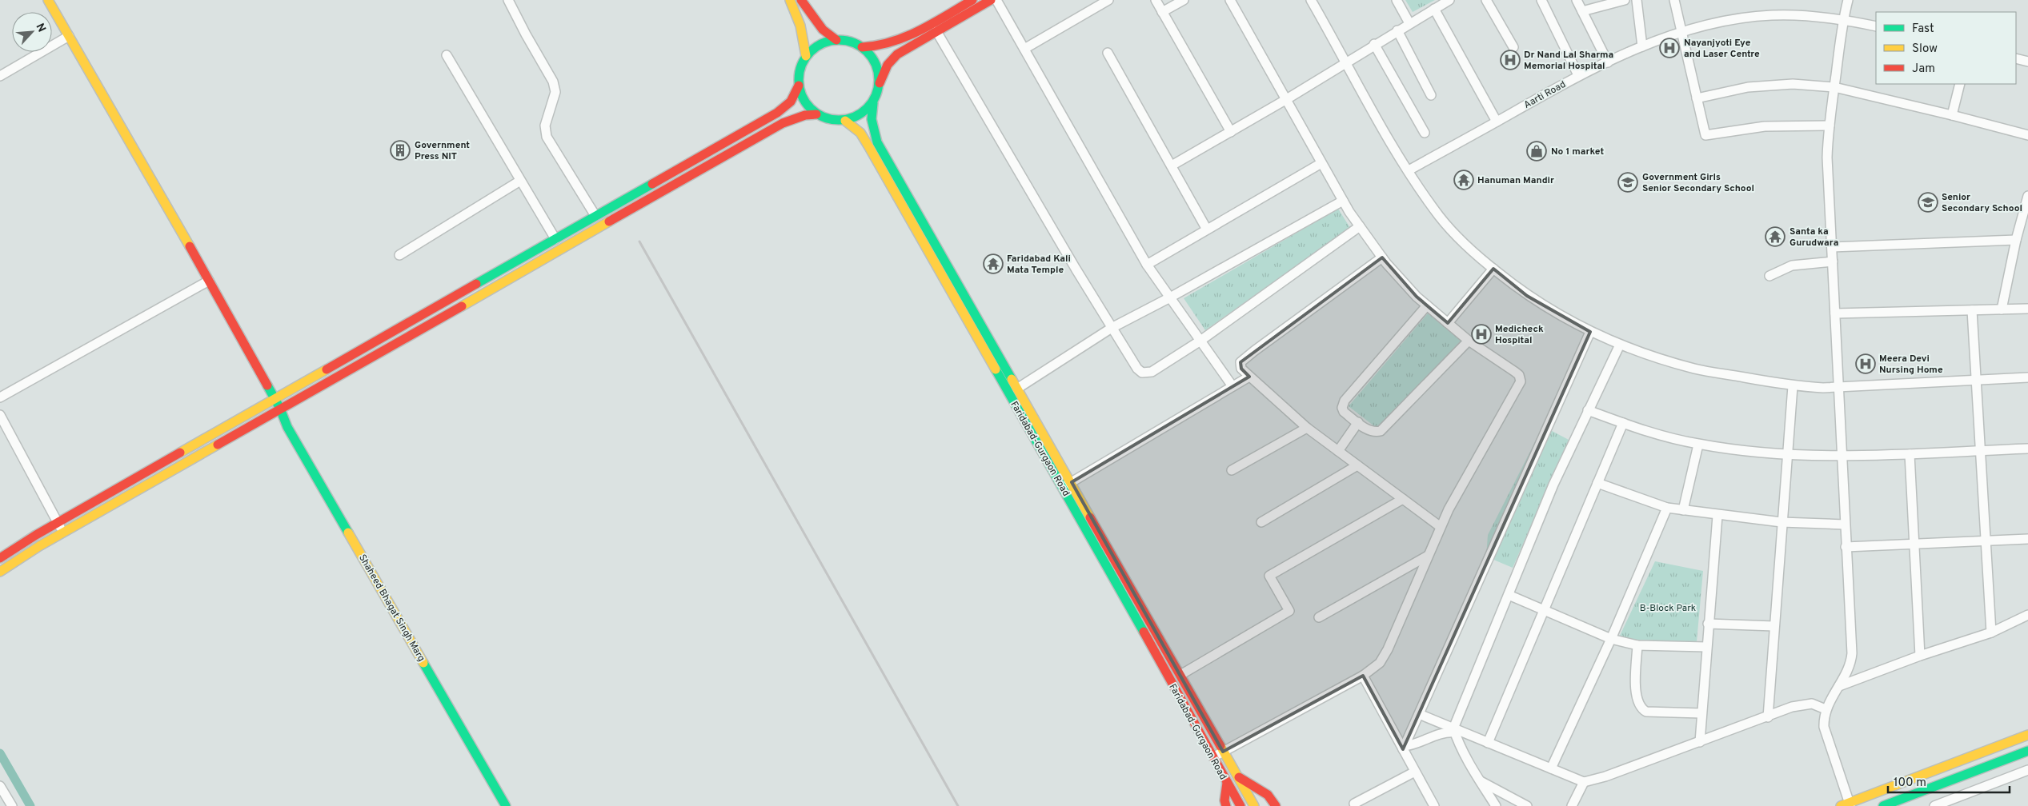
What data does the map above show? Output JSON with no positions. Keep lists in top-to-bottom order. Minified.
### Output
{"streets":{"street":["Aarti Road","Faridabad-Gurgaon Road","Shaheed Bhagat Singh Marg"]},"parks":["B-Block Park"],"places":{"hospital":["Nayanjyoti Eye and Laser Centre","Dr Nand Lal Sharma Memorial Hospital","Medicheck Hospital","Meera Devi Nursing Home"],"building":["Government Press NIT"],"shop":["No 1 market"],"temple":["Hanuman Mandir","Santa ka Gurudwara","Faridabad Kali Mata Temple"],"school or university":["Government Girls Senior Secondary School","Senior Secondary School"]},"legend":["Fast","Slow","Jam"],"scale_bar":"100 m","north":"top right"}
